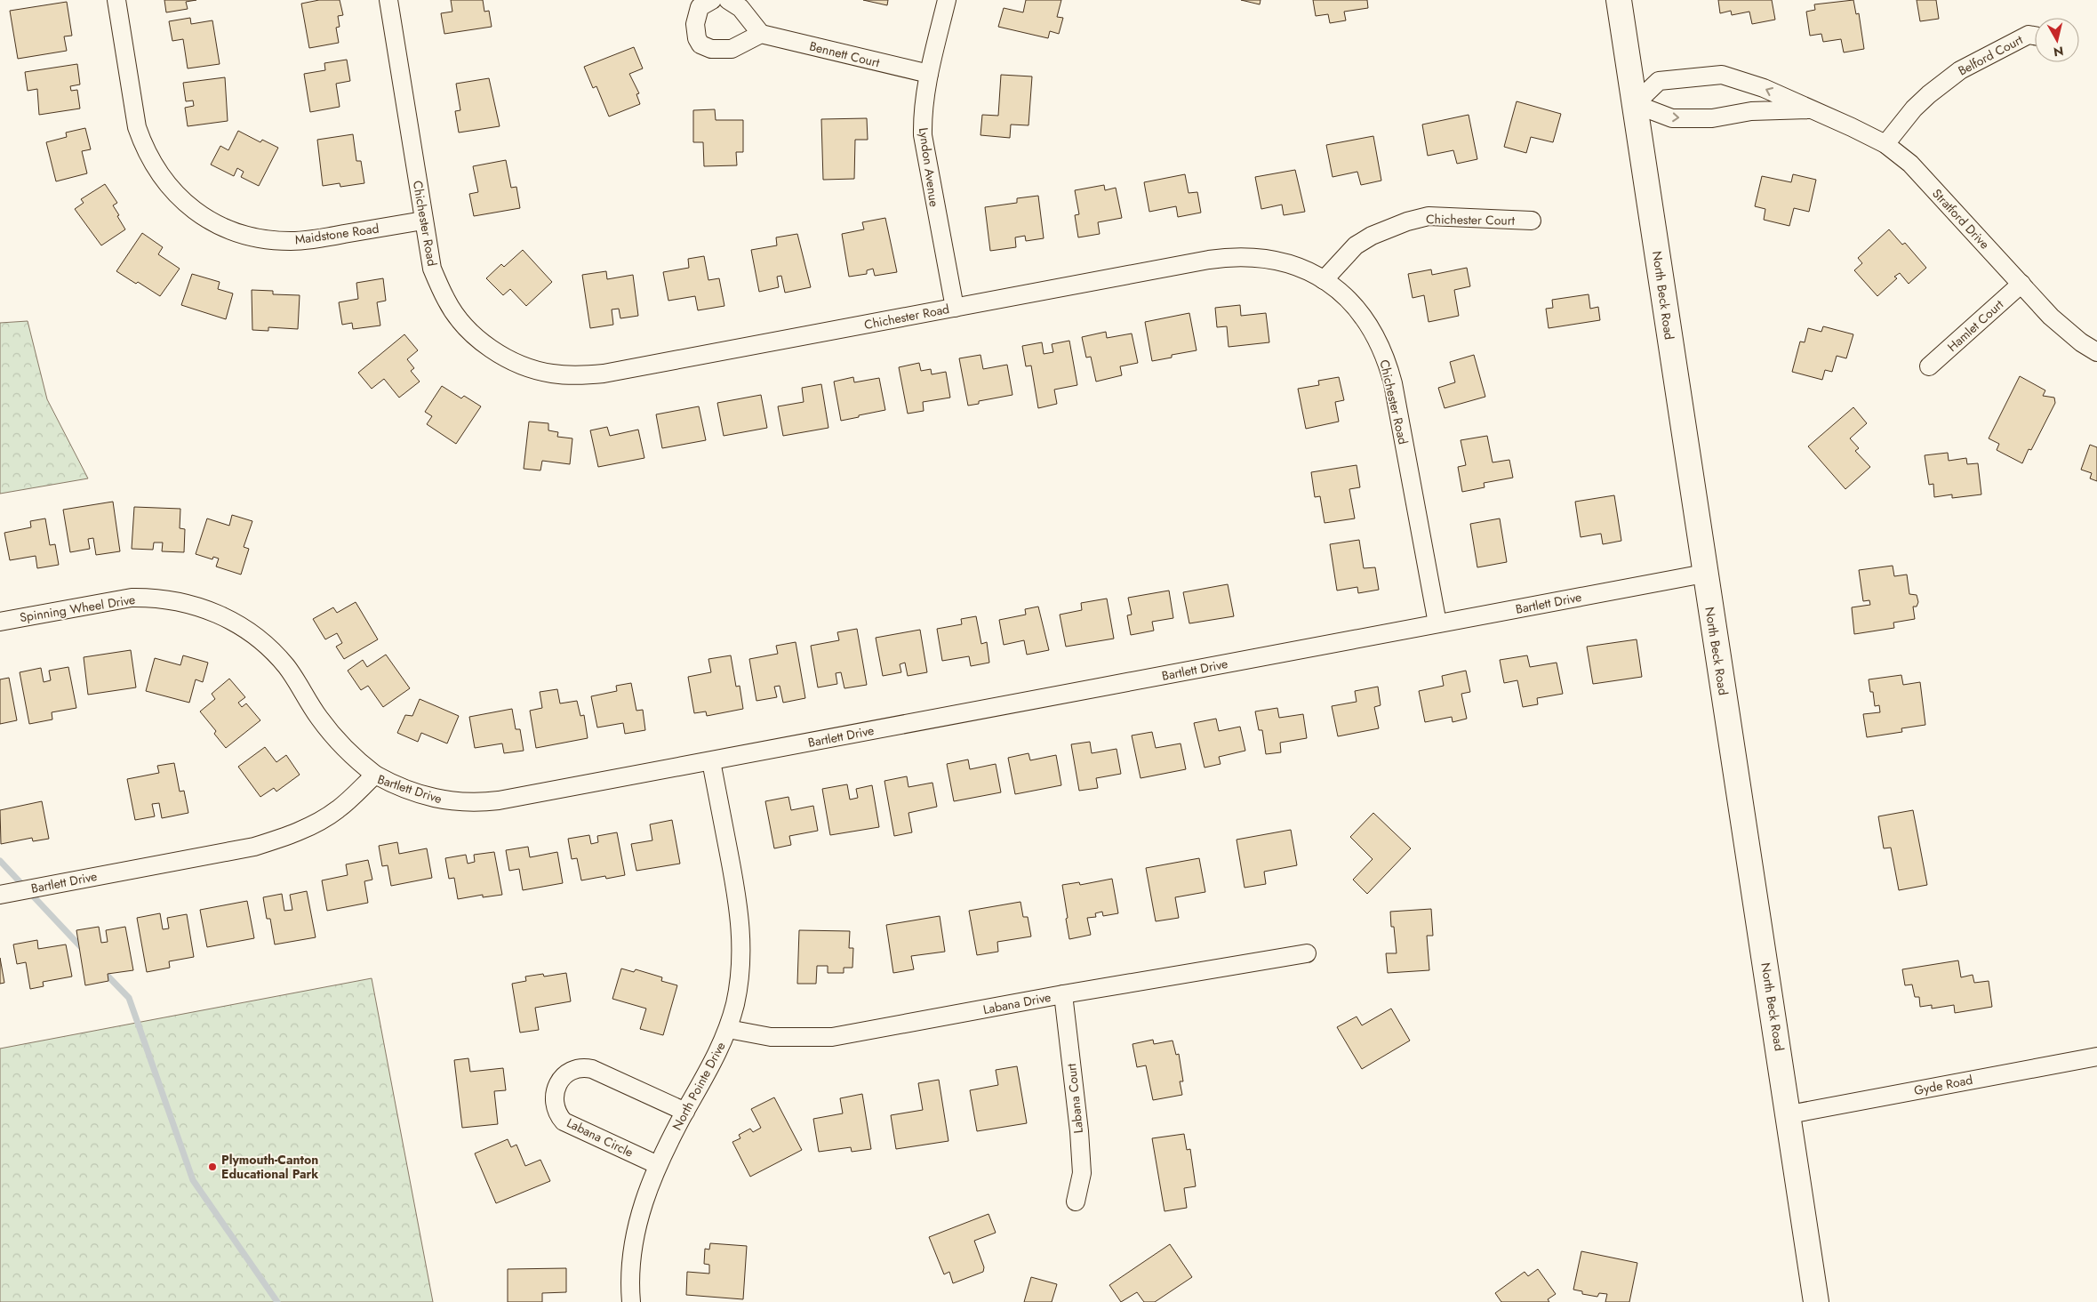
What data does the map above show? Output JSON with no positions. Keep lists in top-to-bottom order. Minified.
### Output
{"streets":{"main road":["North Beck Road"],"street":["Bennett Court","Belford Court","Lyndon Avenue","Stratford Drive","Chichester Court","Chichester Road","Maidstone Road","Hamlet Court","Bartlett Drive","Spinning Wheel Drive","Labana Drive","Gyde Road","North Pointe Drive","Labana Court","Labana Circle"]},"crossings":[["Bennett Court","Lyndon Avenue"],["Belford Court","Stratford Drive"],["Lyndon Avenue","Chichester Road"],["Stratford Drive","North Beck Road"],["Stratford Drive","Hamlet Court"],["Chichester Court","Chichester Road"],["Chichester Road","Maidstone Road"],["Chichester Road","Bartlett Drive"],["North Beck Road","Bartlett Drive"],["North Beck Road","Gyde Road"],["Bartlett Drive","Spinning Wheel Drive"],["Bartlett Drive","North Pointe Drive"],["Labana Drive","North Pointe Drive"],["Labana Drive","Labana Court"],["North Pointe Drive","Labana Circle"]],"places":["Plymouth-Canton Educational Park"],"north":"bottom"}
